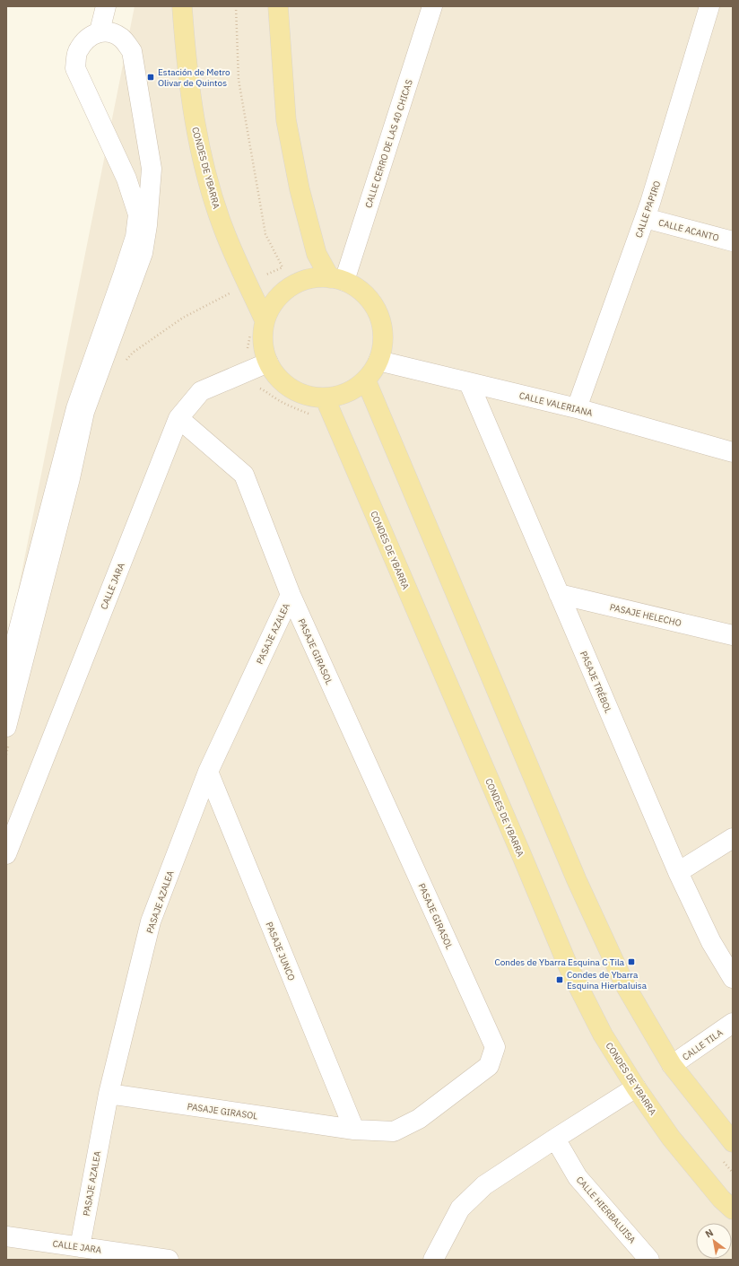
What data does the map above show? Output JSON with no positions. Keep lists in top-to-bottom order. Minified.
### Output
{"streets":{"main road":["CONDES DE YBARRA"],"street":["CALLE CERRO DE LAS 40 CHICAS","CALLE PAPIRO","CALLE ACANTO","CALLE VALERIANA","CALLE JARA","PASAJE HELECHO","PASAJE AZALEA","PASAJE GIRASOL","PASAJE TRÉBOL","PASAJE JUNCO","CALLE TILA","CALLE HIERBALUISA"]},"crossings":[["CALLE CERRO DE LAS 40 CHICAS","CONDES DE YBARRA"],["CALLE CERRO DE LAS 40 CHICAS","CALLE VALERIANA"],["CALLE CERRO DE LAS 40 CHICAS","CALLE JARA"],["CONDES DE YBARRA","CALLE VALERIANA"],["CONDES DE YBARRA","CALLE JARA"],["CALLE PAPIRO","CALLE ACANTO"],["CALLE PAPIRO","CALLE VALERIANA"],["CALLE VALERIANA","CALLE JARA"],["CALLE VALERIANA","PASAJE TRÉBOL"],["CALLE JARA","PASAJE AZALEA"],["CALLE JARA","PASAJE GIRASOL"],["PASAJE HELECHO","PASAJE TRÉBOL"],["PASAJE AZALEA","PASAJE GIRASOL"],["PASAJE AZALEA","PASAJE JUNCO"],["PASAJE GIRASOL","PASAJE JUNCO"]],"places":{"transit":["Estación de Metro Olivar de Quintos","Condes de Ybarra Esquina C Tila","Condes de Ybarra Esquina Hierbaluisa"]},"north":"top left"}
